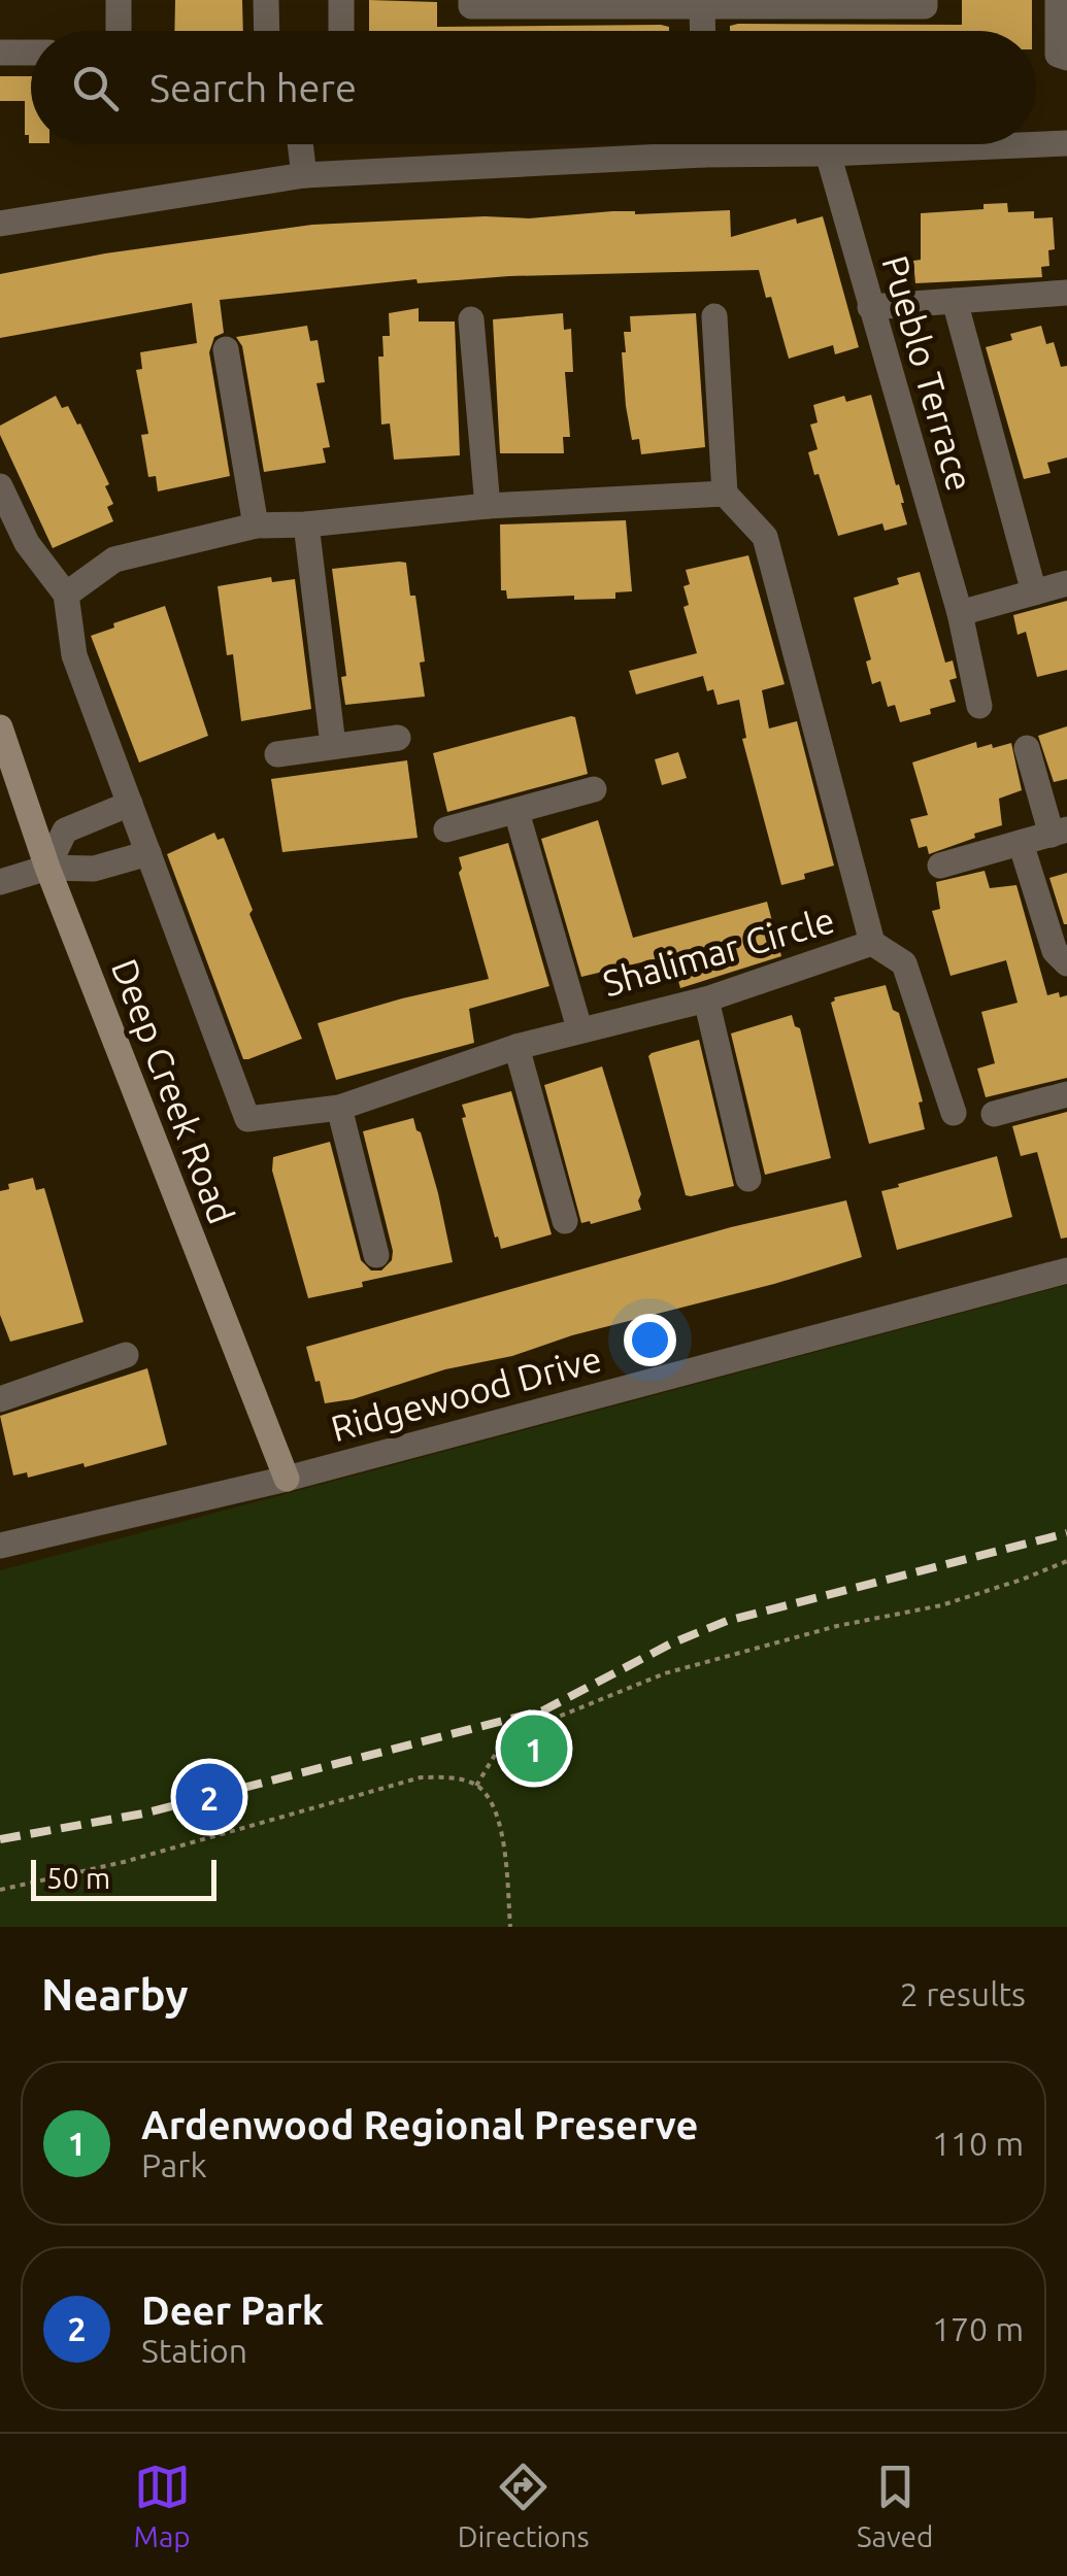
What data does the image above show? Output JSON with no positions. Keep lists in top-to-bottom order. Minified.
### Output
{"streets":{"street":["Pueblo Terrace","Shalimar Circle","Deep Creek Road","Ridgewood Drive"]},"crossings":[["Deep Creek Road","Ridgewood Drive"]],"scale_bar":"50 m","page":{"search":"Search here","pins":["1","2"],"scale":"50 m","heading":["Nearby","2 results"],"list":[{"mark":"1","name":"Ardenwood Regional Preserve","note":"Park","value":"110 m"},{"mark":"2","name":"Deer Park","note":"Station","value":"170 m"}],"nav":["Map","Directions","Saved"]}}
